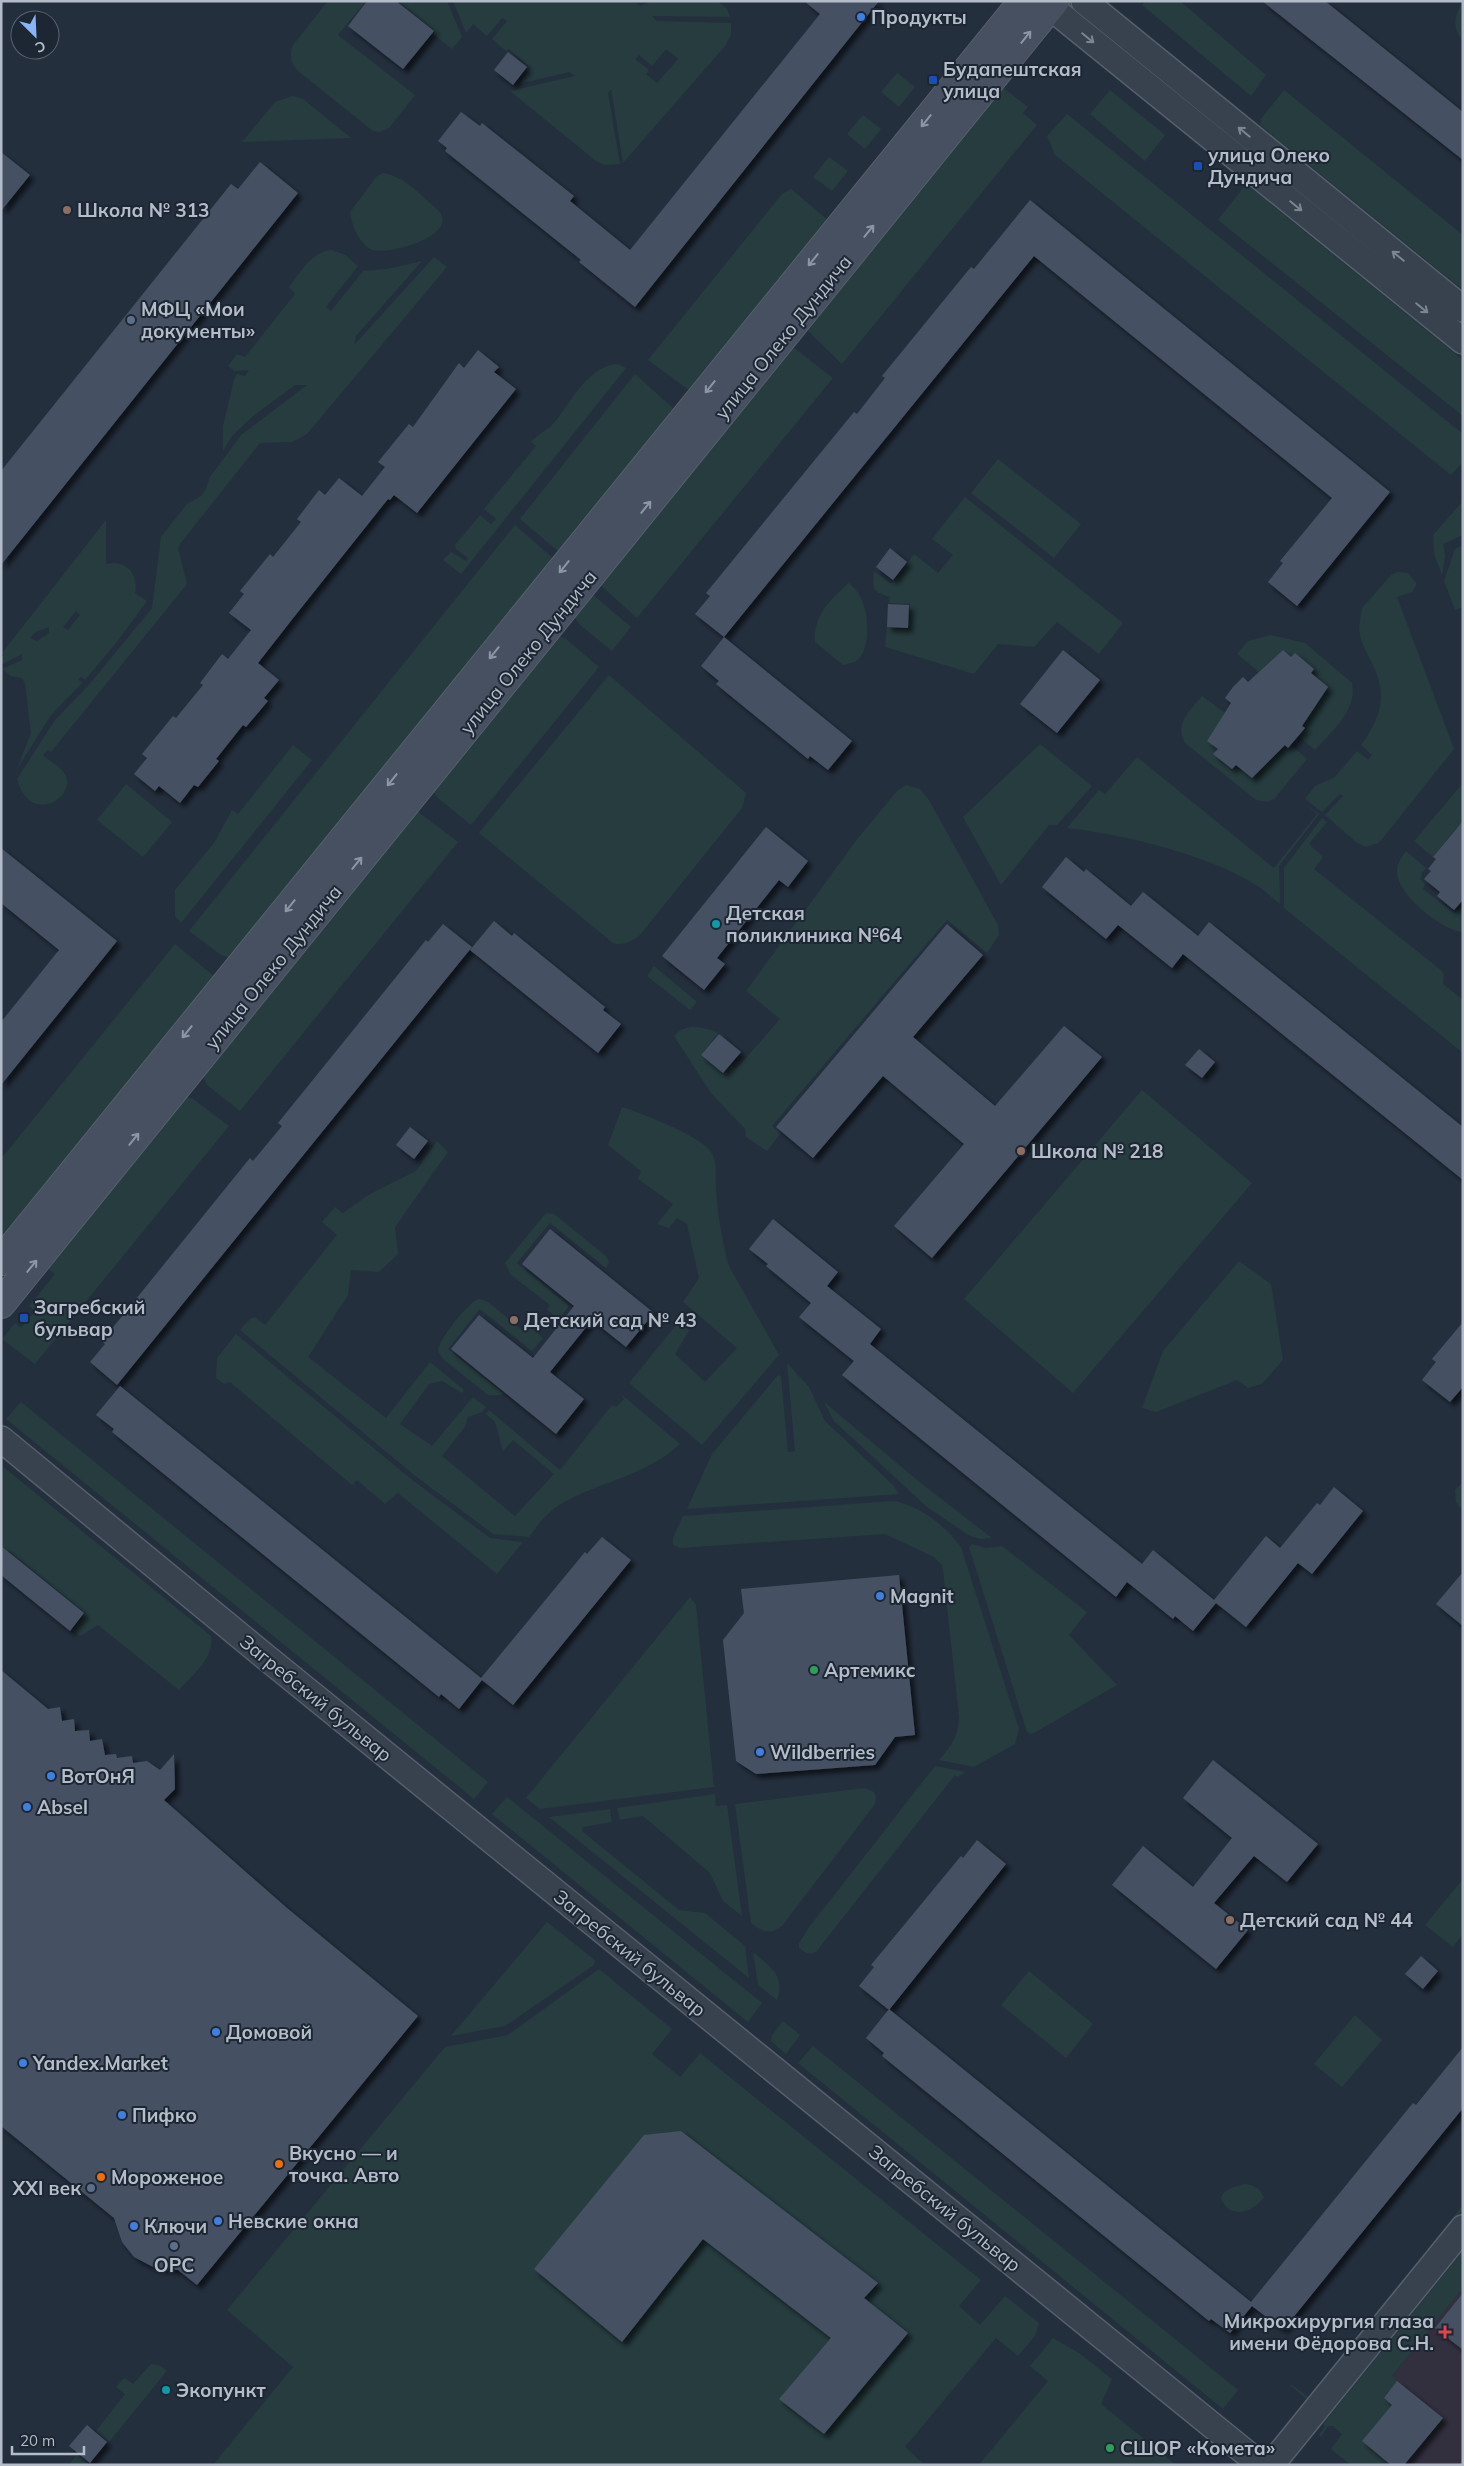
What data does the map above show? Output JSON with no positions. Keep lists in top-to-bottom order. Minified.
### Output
{"streets":{"street":["улица Олеко Дундича","Загребский бульвар"]},"places":{"other":["Продукты","Школа № 313","МФЦ «Мои документы»","Детская поликлиника №64","Школа № 218","Детский сад № 43","Magnit","Артемикс","Wildberries","ВотОнЯ","Absel","Детский сад № 44","Домовой","Yandex.Market","Пифко","Вкусно — и точка. Авто","Мороженое","XXI век","Невские окна","Ключи","ОРС","Экопункт","СШОР «Комета»"],"transit":["Будапештская улица","улица Олеко Дундича","Загребский бульвар"],"health":["Микрохирургия глаза имени Фёдорова С.Н."]},"scale_bar":"20 m","north":"bottom right"}
